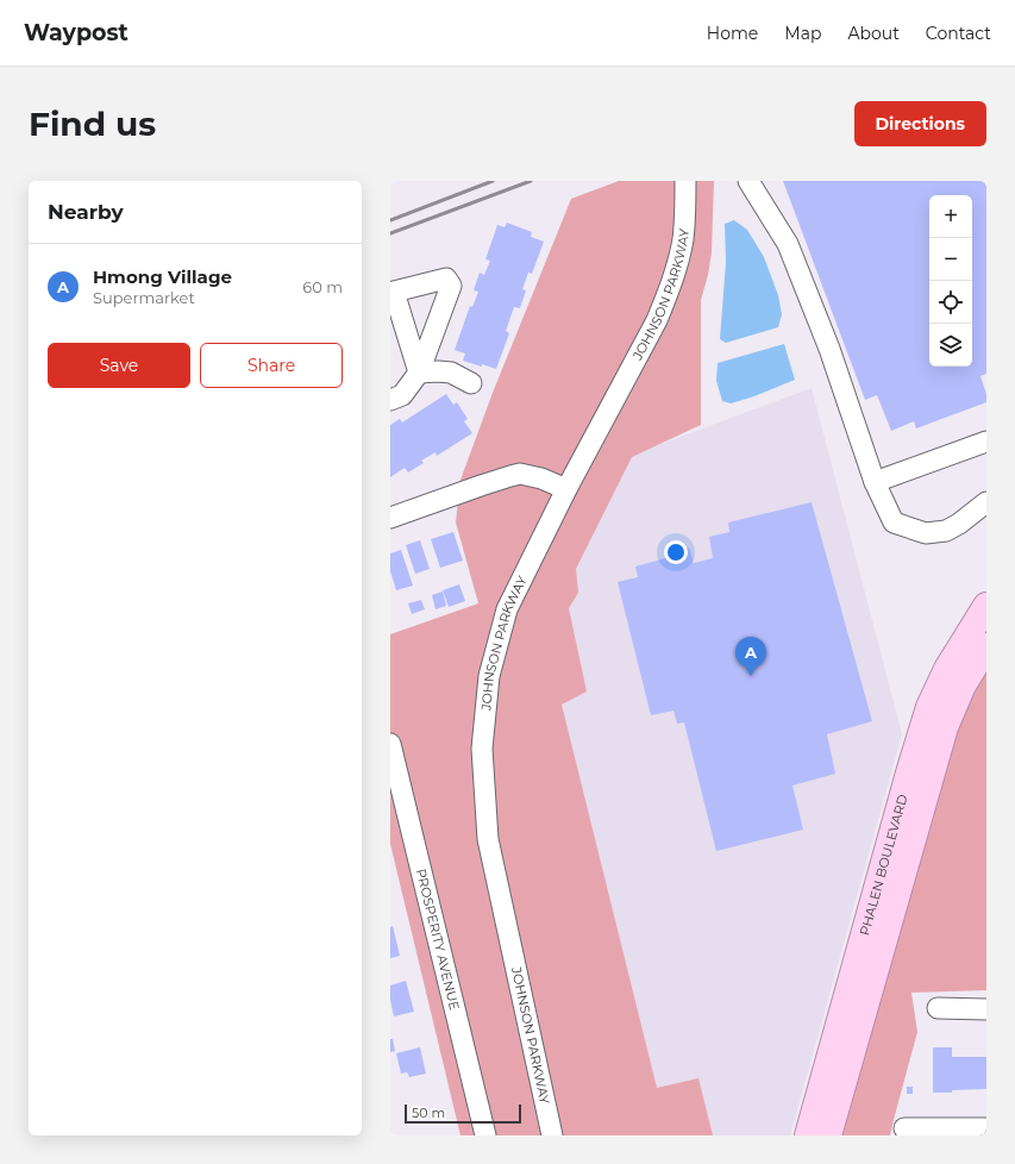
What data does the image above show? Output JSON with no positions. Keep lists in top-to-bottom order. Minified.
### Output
{"streets":{"main road":["PHALEN BOULEVARD"],"street":["JOHNSON PARKWAY","PROSPERITY AVENUE"]},"scale_bar":"50 m","page":{"header":"Waypost","nav":["Home","Map","About","Contact"],"buttons":["Directions",["Save","Share"]],"title":"Find us","heading":"Nearby","map_buttons":["+","−"],"list":[{"mark":"A","name":"Hmong Village","note":"Supermarket","value":"60 m"}],"pins":"A","scale":"50 m"}}
